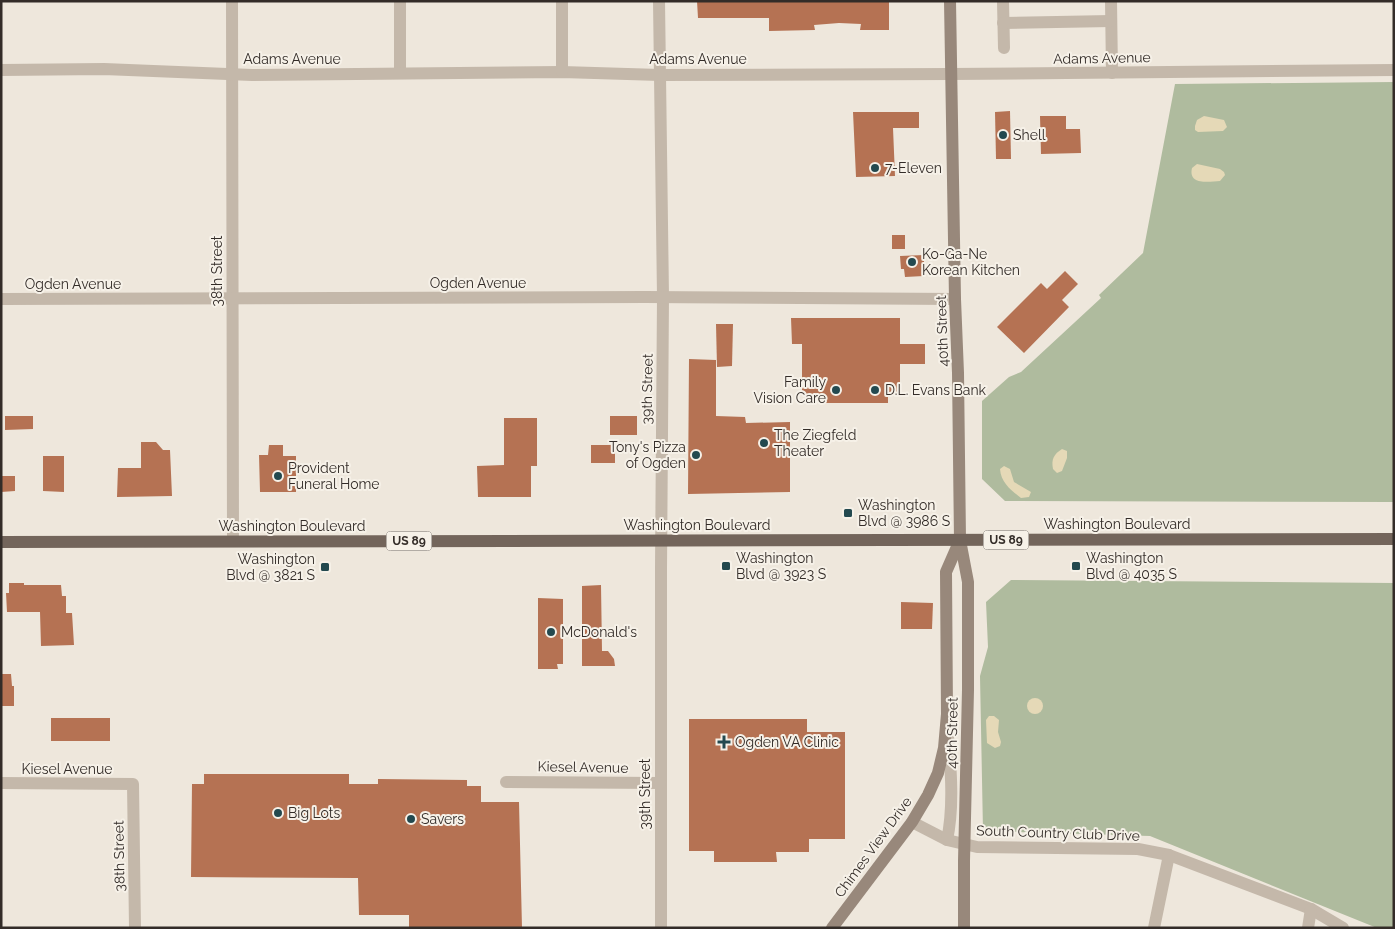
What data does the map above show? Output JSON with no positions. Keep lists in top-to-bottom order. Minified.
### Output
{"streets":{"main road":["40th Street","Washington Boulevard","US 89","Chimes View Drive"],"street":["Adams Avenue","38th Street","Ogden Avenue","39th Street","Kiesel Avenue","South Country Club Drive"]},"crossings":[["Adams Avenue","38th Street"],["Adams Avenue","40th Street"],["Adams Avenue","39th Street"],["38th Street","Ogden Avenue"],["38th Street","Washington Boulevard"],["38th Street","Kiesel Avenue"],["Ogden Avenue","40th Street"],["Ogden Avenue","39th Street"],["40th Street","Washington Boulevard"],["40th Street","South Country Club Drive"],["40th Street","Chimes View Drive"],["39th Street","Washington Boulevard"],["39th Street","Kiesel Avenue"],["South Country Club Drive","Chimes View Drive"]],"places":{"other":["Shell","7-Eleven","Ko-Ga-Ne Korean Kitchen","Family Vision Care","D.L. Evans Bank","The Ziegfeld Theater","Tony's Pizza of Ogden","Provident Funeral Home","McDonald's","Big Lots","Savers"],"transit":["Washington Blvd @ 3986 S","Washington Blvd @ 3923 S","Washington Blvd @ 4035 S","Washington Blvd @ 3821 S"],"health":["Ogden VA Clinic"]}}
